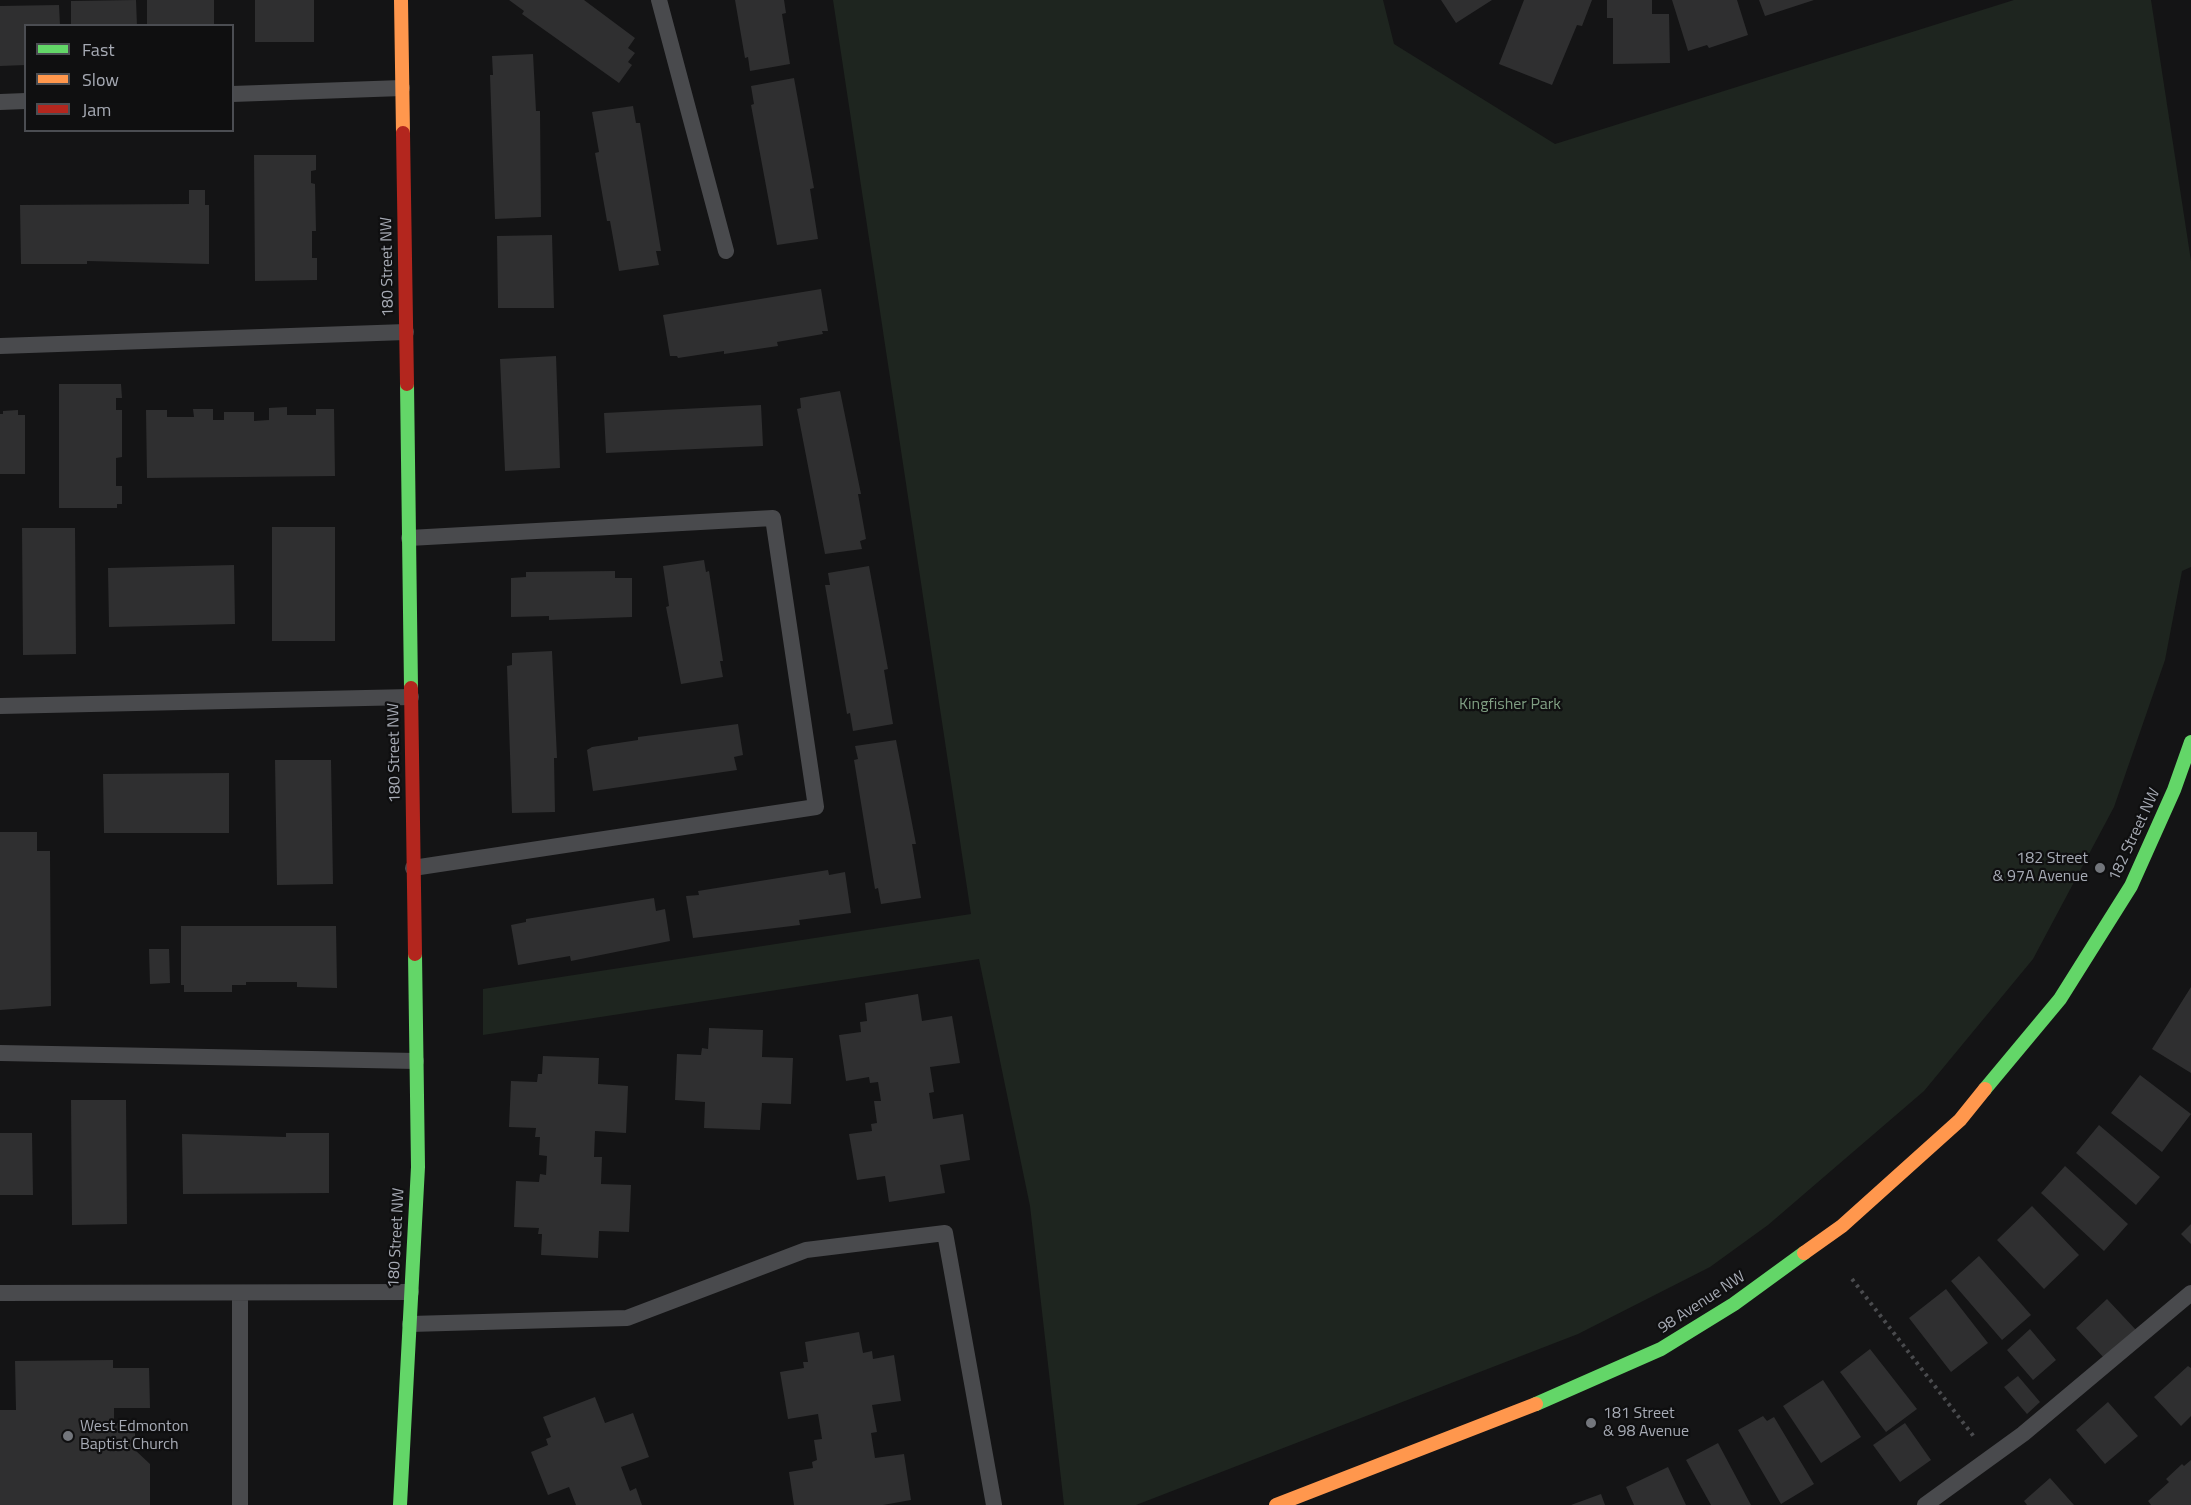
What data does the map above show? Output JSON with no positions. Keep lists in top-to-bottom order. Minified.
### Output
{"streets":{"street":["180 Street NW","182 Street NW","98 Avenue NW"]},"crossings":[["182 Street NW","98 Avenue NW"]],"parks":["Kingfisher Park"],"places":["182 Street & 97A Avenue","181 Street & 98 Avenue","West Edmonton Baptist Church"],"legend":["Fast","Slow","Jam"]}
